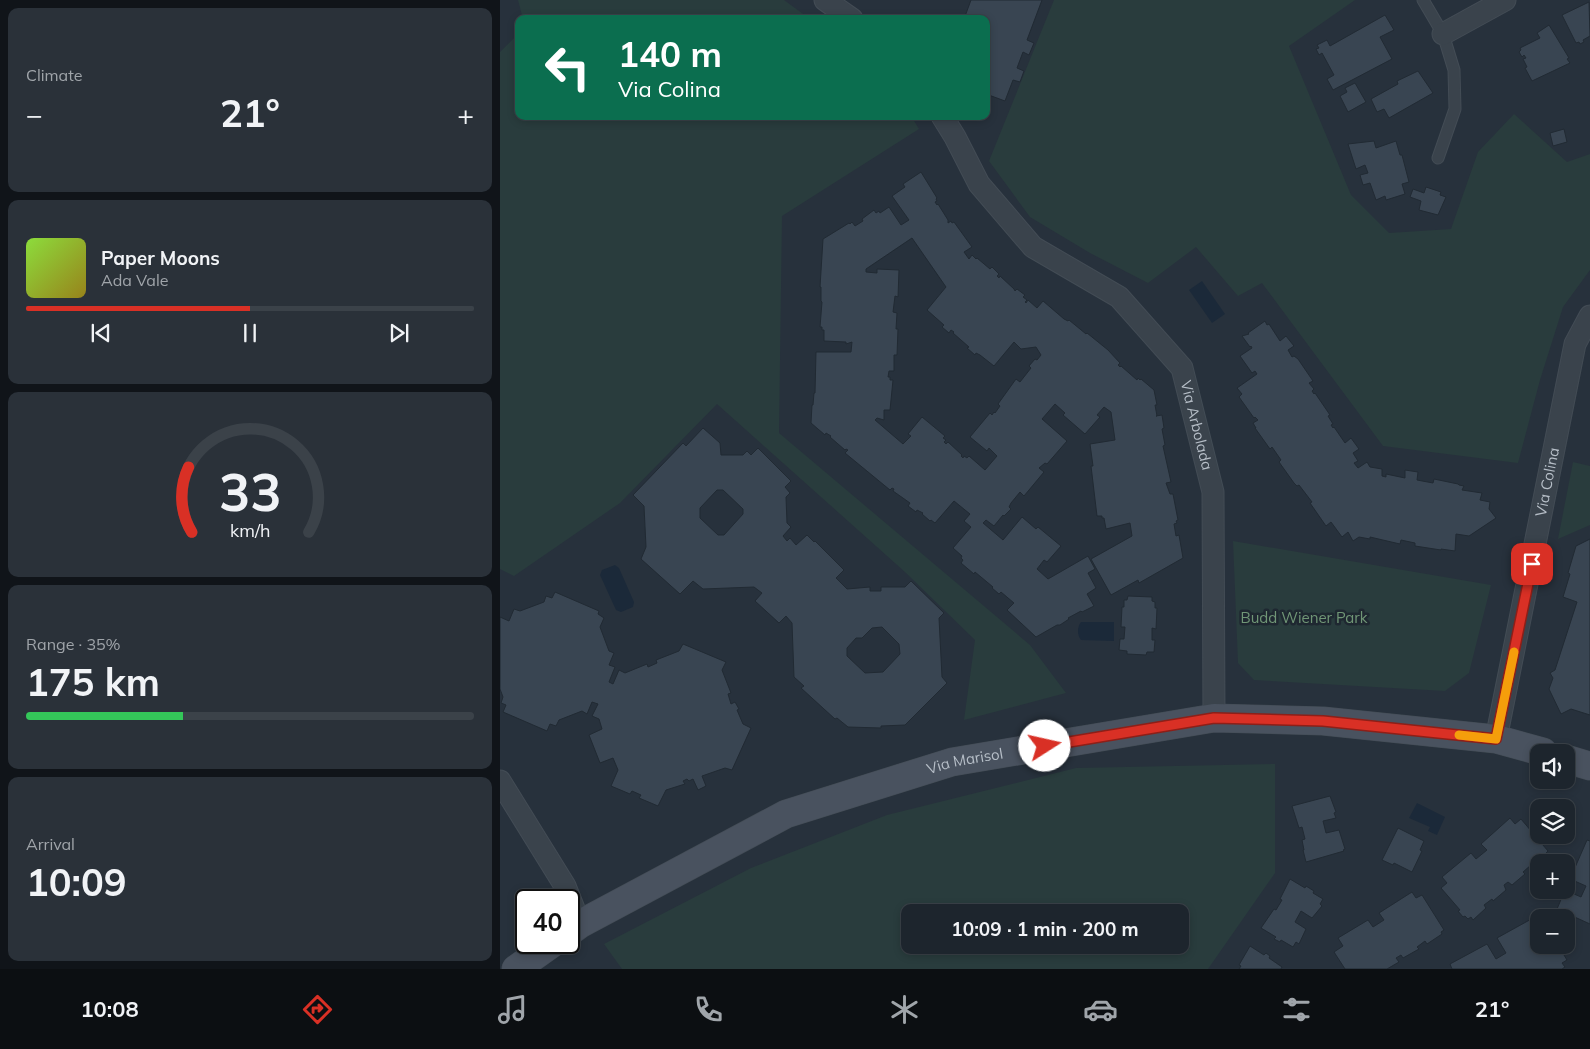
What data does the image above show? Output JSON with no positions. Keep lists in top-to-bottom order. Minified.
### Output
{"streets":{"street":["Via Arbolada","Via Colina","Via Marisol"]},"crossings":[["Via Arbolada","Via Marisol"],["Via Colina","Via Marisol"]],"parks":["Budd Wiener Park"],"page":{"tile":["Climate",["Range · 35%","175 km"],["Arrival","10:09"]],"turn":["140 m","Via Colina"],"heat":["−","21°","+"],"song":["Paper Moons","Ada Vale"],"map_buttons":["+","−"],"limit":"40","trip":"10:09 · 1 min · 200 m","tabs":["10:08","21°"],"gauge":["33","km/h"]}}
